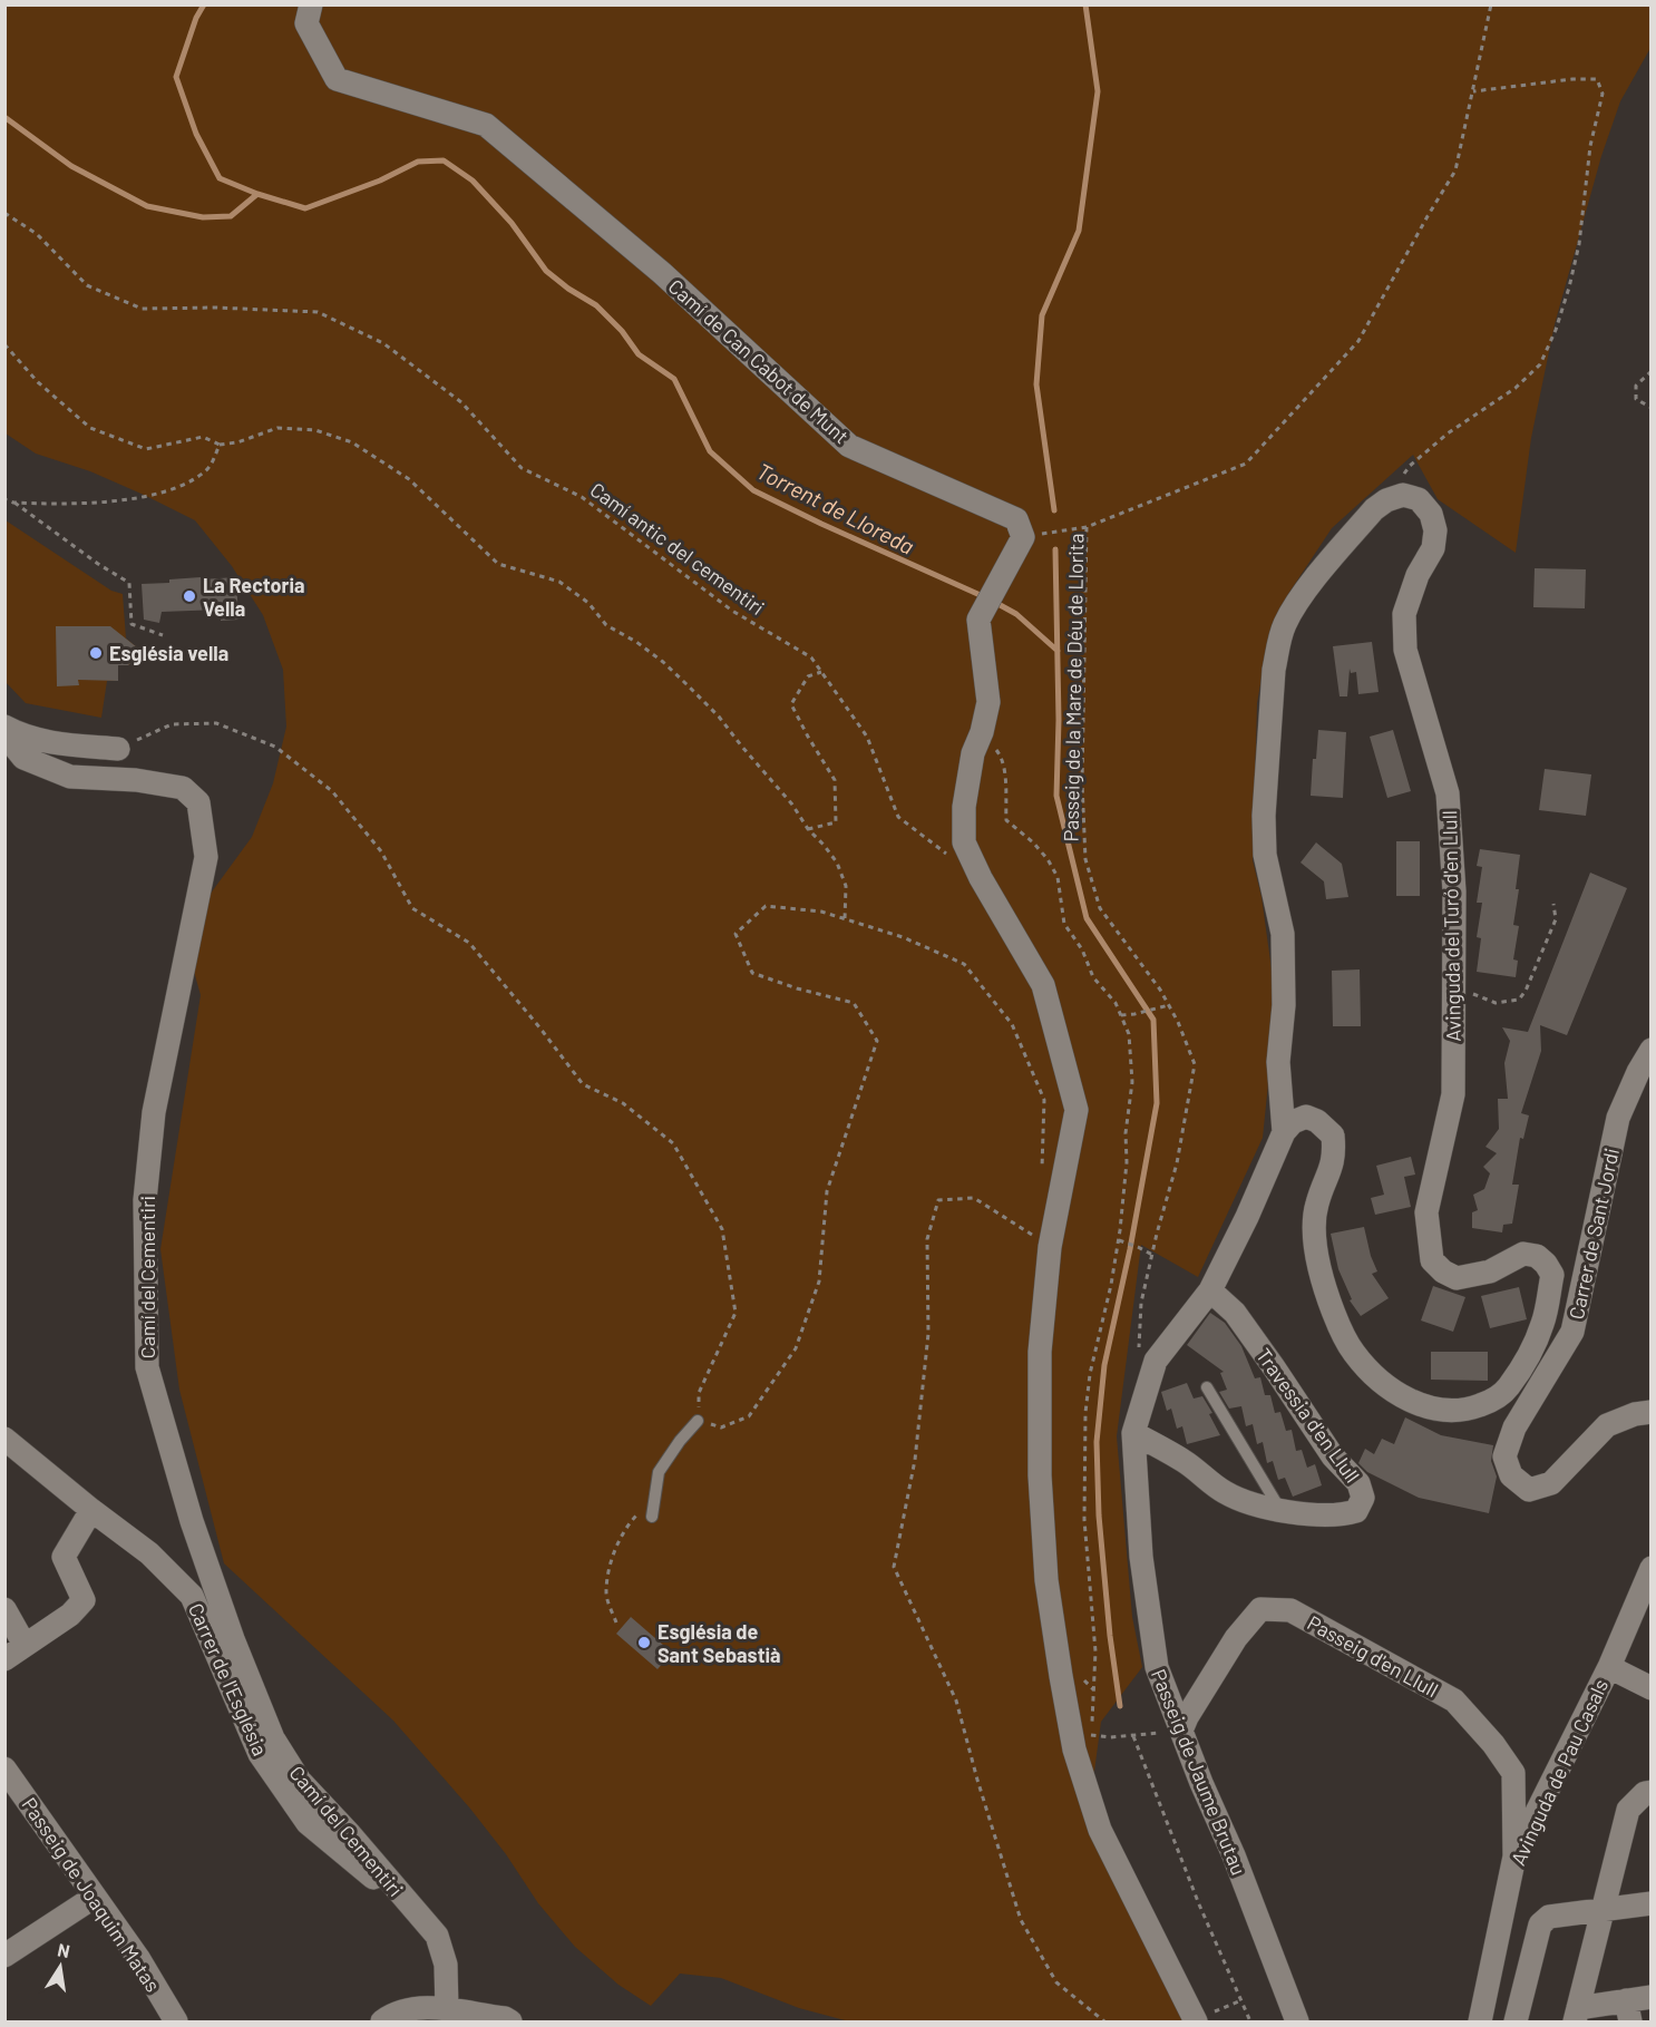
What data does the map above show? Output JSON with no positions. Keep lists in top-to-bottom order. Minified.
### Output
{"streets":{"street":["Camí de Can Cabot de Munt","Avinguda del Turó d'en Llull","Carrer de Sant Jordi","Camí del Cementiri","Travessia d'en Llull","Passeig d'en Llull","Carrer de l'Església","Passeig de Jaume Brutau","Avinguda de Pau Casals","Passeig de Joaquim Matas"],"path":["Camí antic del cementiri","Passeig de la Mare de Déu de Llorita"]},"crossings":[["Camí del Cementiri","Carrer de l'Església"],["Travessia d'en Llull","Passeig de Jaume Brutau"],["Passeig d'en Llull","Passeig de Jaume Brutau"],["Passeig d'en Llull","Avinguda de Pau Casals"]],"water":["Torrent de Lloreda"],"places":["La Rectoria Vella","Església vella","Església de Sant Sebastià"],"north":"top"}
